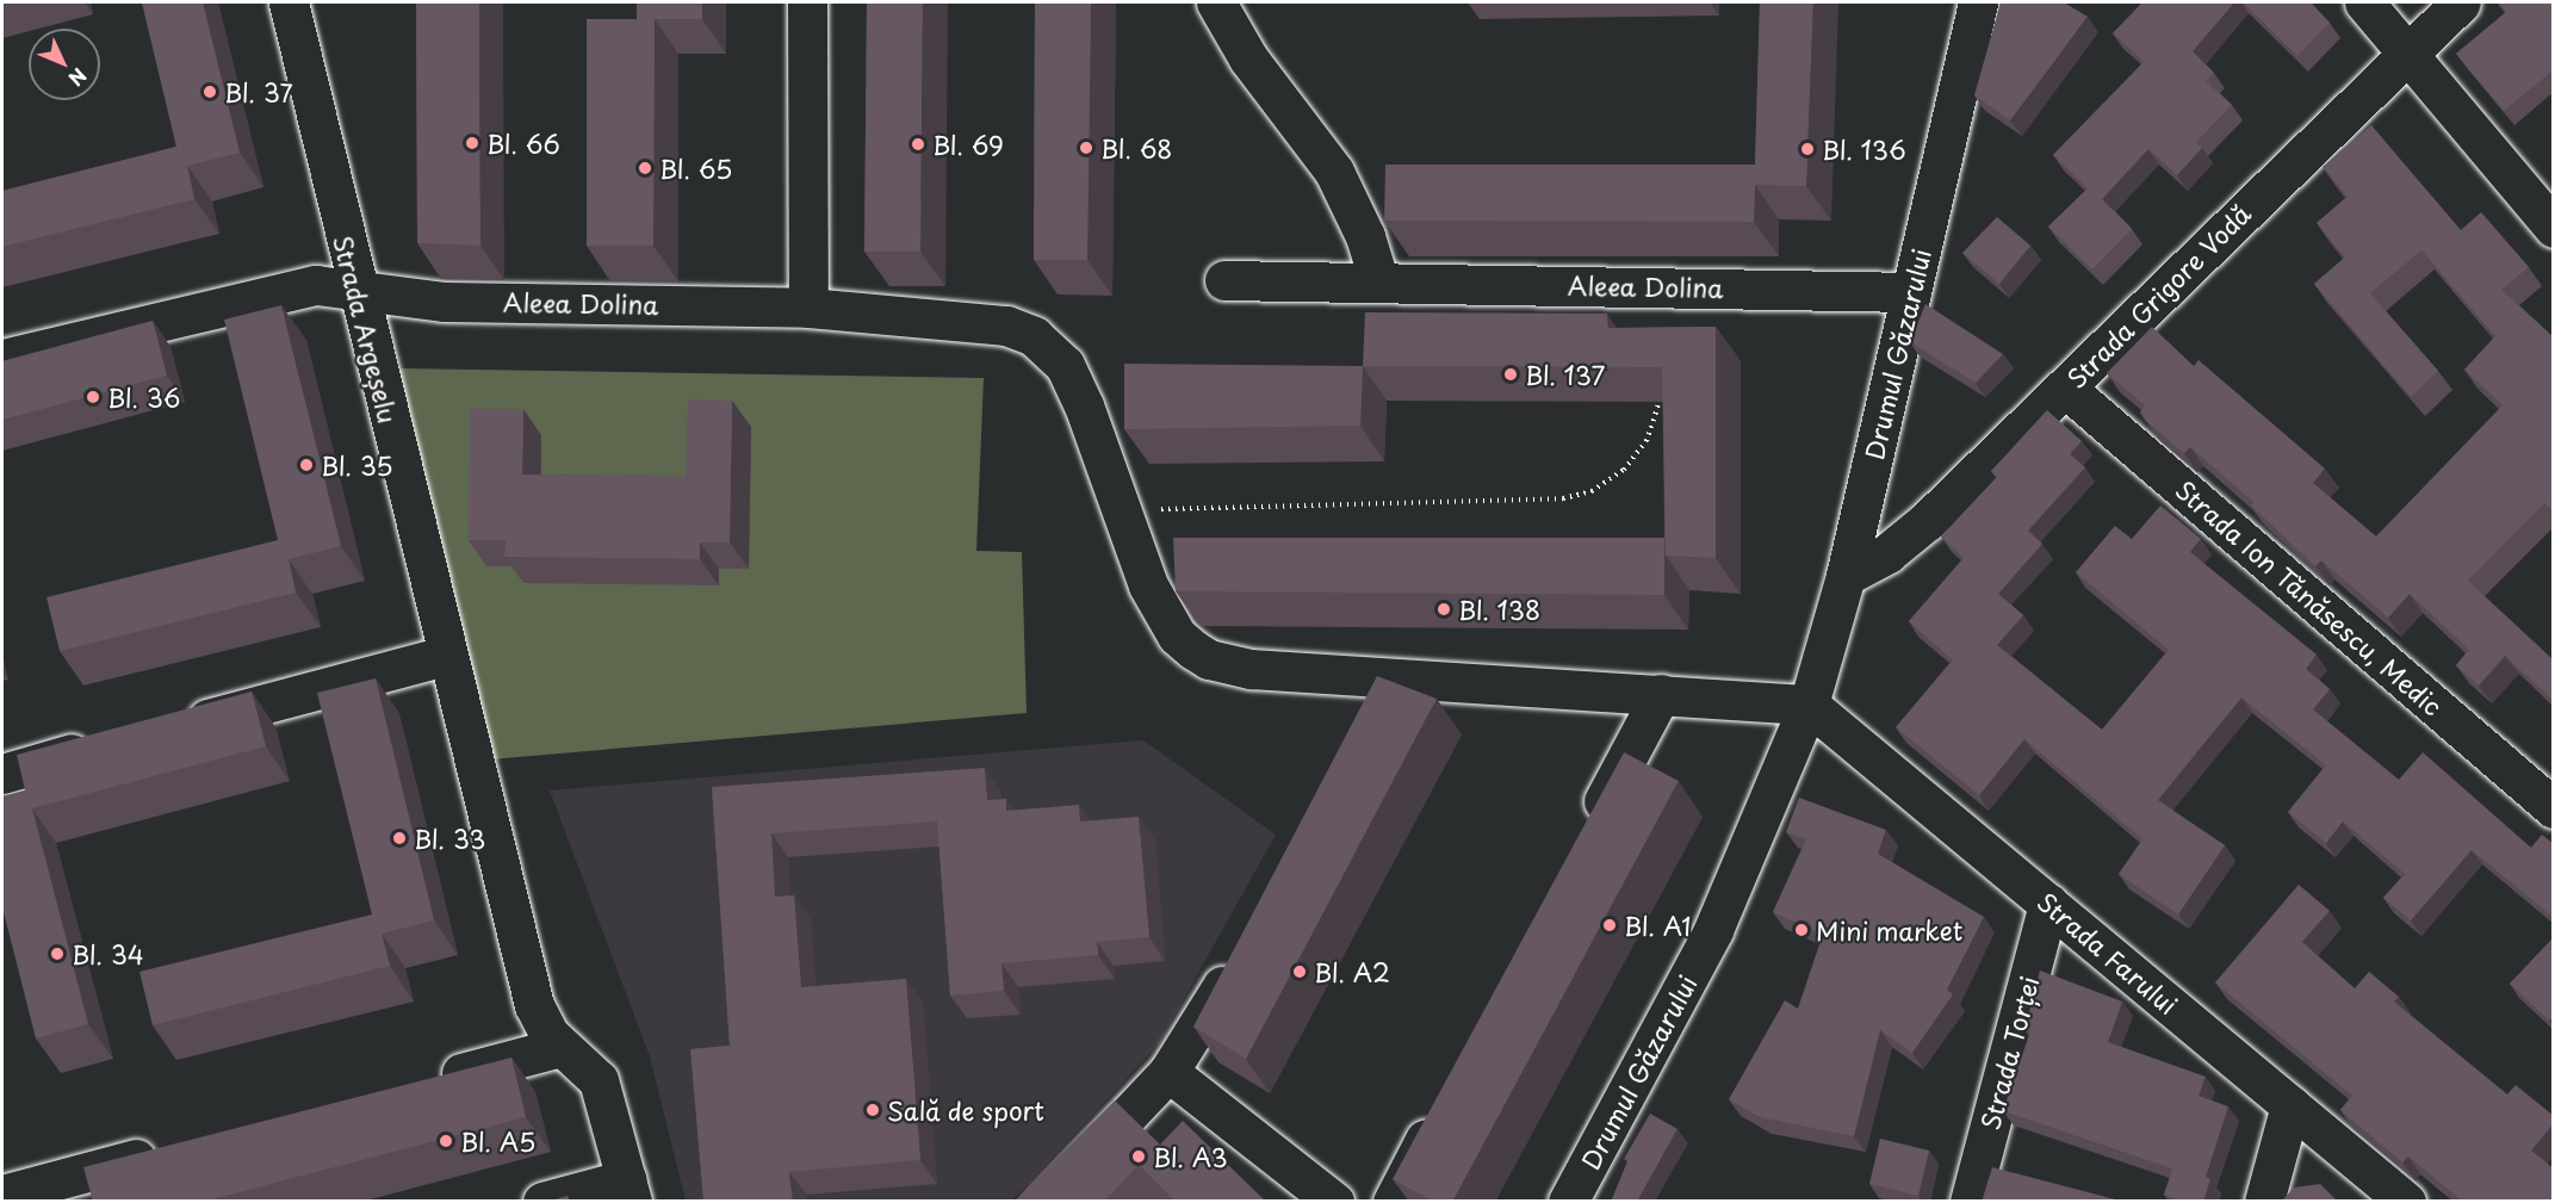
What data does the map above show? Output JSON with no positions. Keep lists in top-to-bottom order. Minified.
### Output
{"streets":{"street":["Aleea Dolina","Strada Grigore Vodă","Strada Argeșelu","Drumul Găzarului","Strada Ion Tănăsescu, Medic","Strada Farului","Strada Torței"]},"crossings":[["Aleea Dolina","Strada Argeșelu"],["Aleea Dolina","Drumul Găzarului"],["Strada Grigore Vodă","Drumul Găzarului"],["Strada Grigore Vodă","Strada Ion Tănăsescu, Medic"],["Drumul Găzarului","Strada Farului"],["Strada Farului","Strada Torței"]],"places":["Bl. 37","Bl. 66","Bl. 69","Bl. 68","Bl. 136","Bl. 65","Bl. 137","Bl. 36","Bl. 35","Bl. 138","Bl. 33","Bl. A1","Mini market","Bl. 34","Bl. A2","Sală de sport","Bl. A5","Bl. A3"],"north":"bottom right"}
